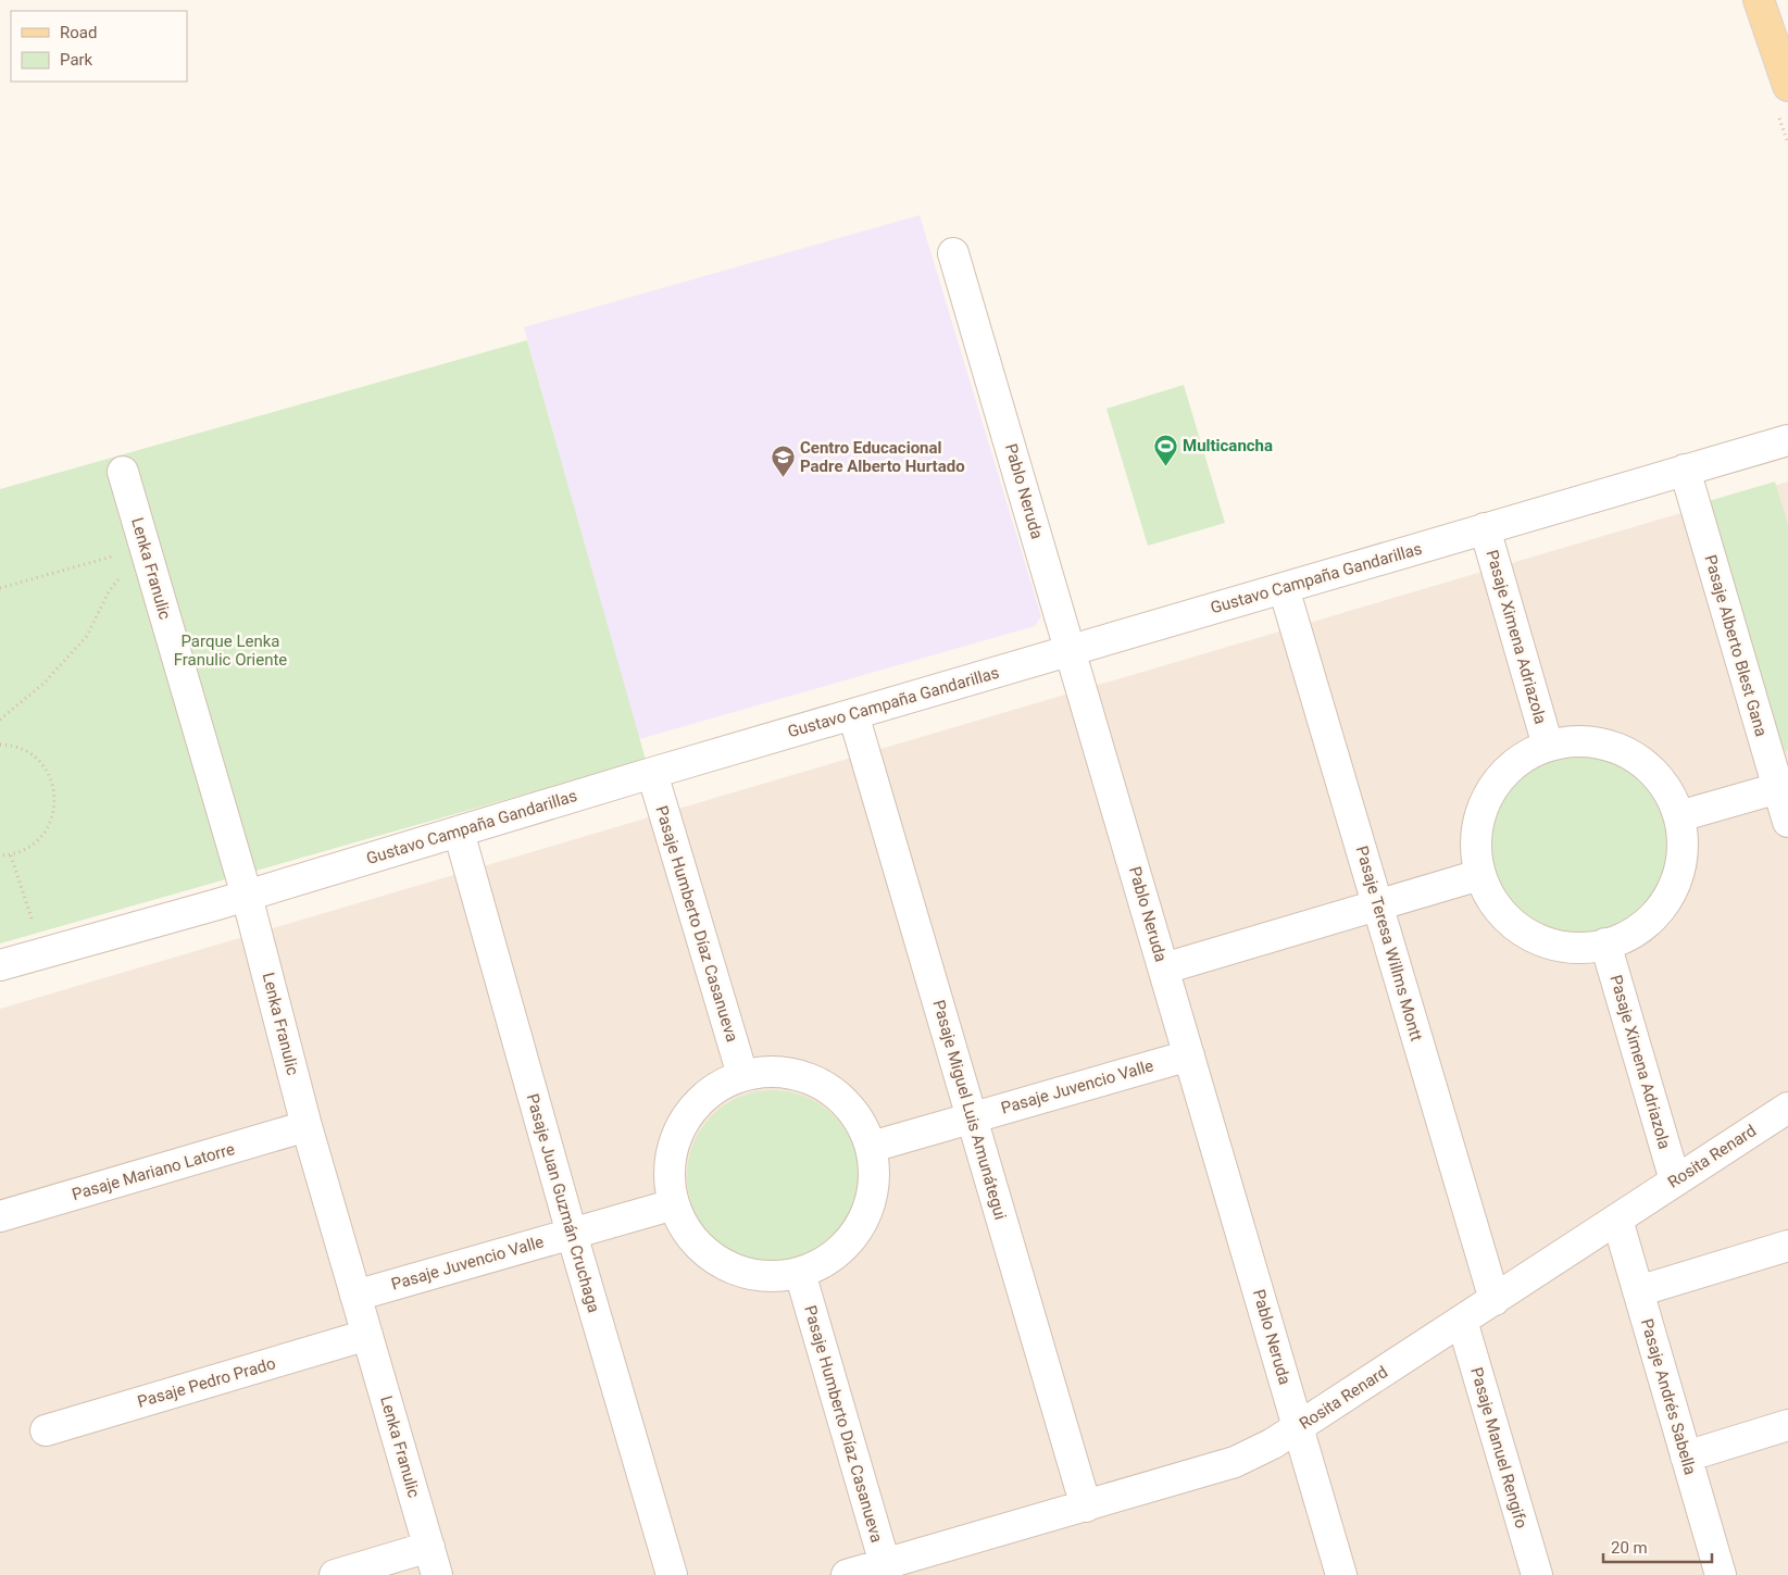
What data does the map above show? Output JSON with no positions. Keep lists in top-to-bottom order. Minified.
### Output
{"streets":{"street":["Pablo Neruda","Lenka Franulic","Gustavo Campaña Gandarillas","Pasaje Ximena Adriazola","Pasaje Alberto Blest Gana","Pasaje Humberto Díaz Casanueva","Pasaje Teresa Willms Montt","Pasaje Juvencio Valle","Pasaje Miguel Luis Amunátegui","Rosita Renard","Pasaje Mariano Latorre","Pasaje Juan Guzmán Cruchaga","Pasaje Pedro Prado","Pasaje Andrés Sabella","Pasaje Manuel Rengifo"]},"crossings":[["Pablo Neruda","Gustavo Campaña Gandarillas"],["Pablo Neruda","Pasaje Juvencio Valle"],["Pablo Neruda","Rosita Renard"],["Lenka Franulic","Gustavo Campaña Gandarillas"],["Lenka Franulic","Pasaje Juvencio Valle"],["Lenka Franulic","Pasaje Mariano Latorre"],["Lenka Franulic","Pasaje Pedro Prado"],["Gustavo Campaña Gandarillas","Pasaje Ximena Adriazola"],["Gustavo Campaña Gandarillas","Pasaje Alberto Blest Gana"],["Gustavo Campaña Gandarillas","Pasaje Humberto Díaz Casanueva"],["Gustavo Campaña Gandarillas","Pasaje Teresa Willms Montt"],["Gustavo Campaña Gandarillas","Pasaje Miguel Luis Amunátegui"],["Gustavo Campaña Gandarillas","Pasaje Juan Guzmán Cruchaga"],["Pasaje Ximena Adriazola","Rosita Renard"],["Pasaje Humberto Díaz Casanueva","Rosita Renard"],["Pasaje Teresa Willms Montt","Rosita Renard"],["Pasaje Juvencio Valle","Pasaje Miguel Luis Amunátegui"],["Pasaje Juvencio Valle","Pasaje Juan Guzmán Cruchaga"],["Pasaje Miguel Luis Amunátegui","Rosita Renard"],["Rosita Renard","Pasaje Andrés Sabella"],["Rosita Renard","Pasaje Manuel Rengifo"]],"parks":["Parque Lenka Franulic Oriente"],"places":{"sports":["Multicancha"],"school or university":["Centro Educacional Padre Alberto Hurtado"]},"legend":["Road","Park"],"scale_bar":"20 m"}
